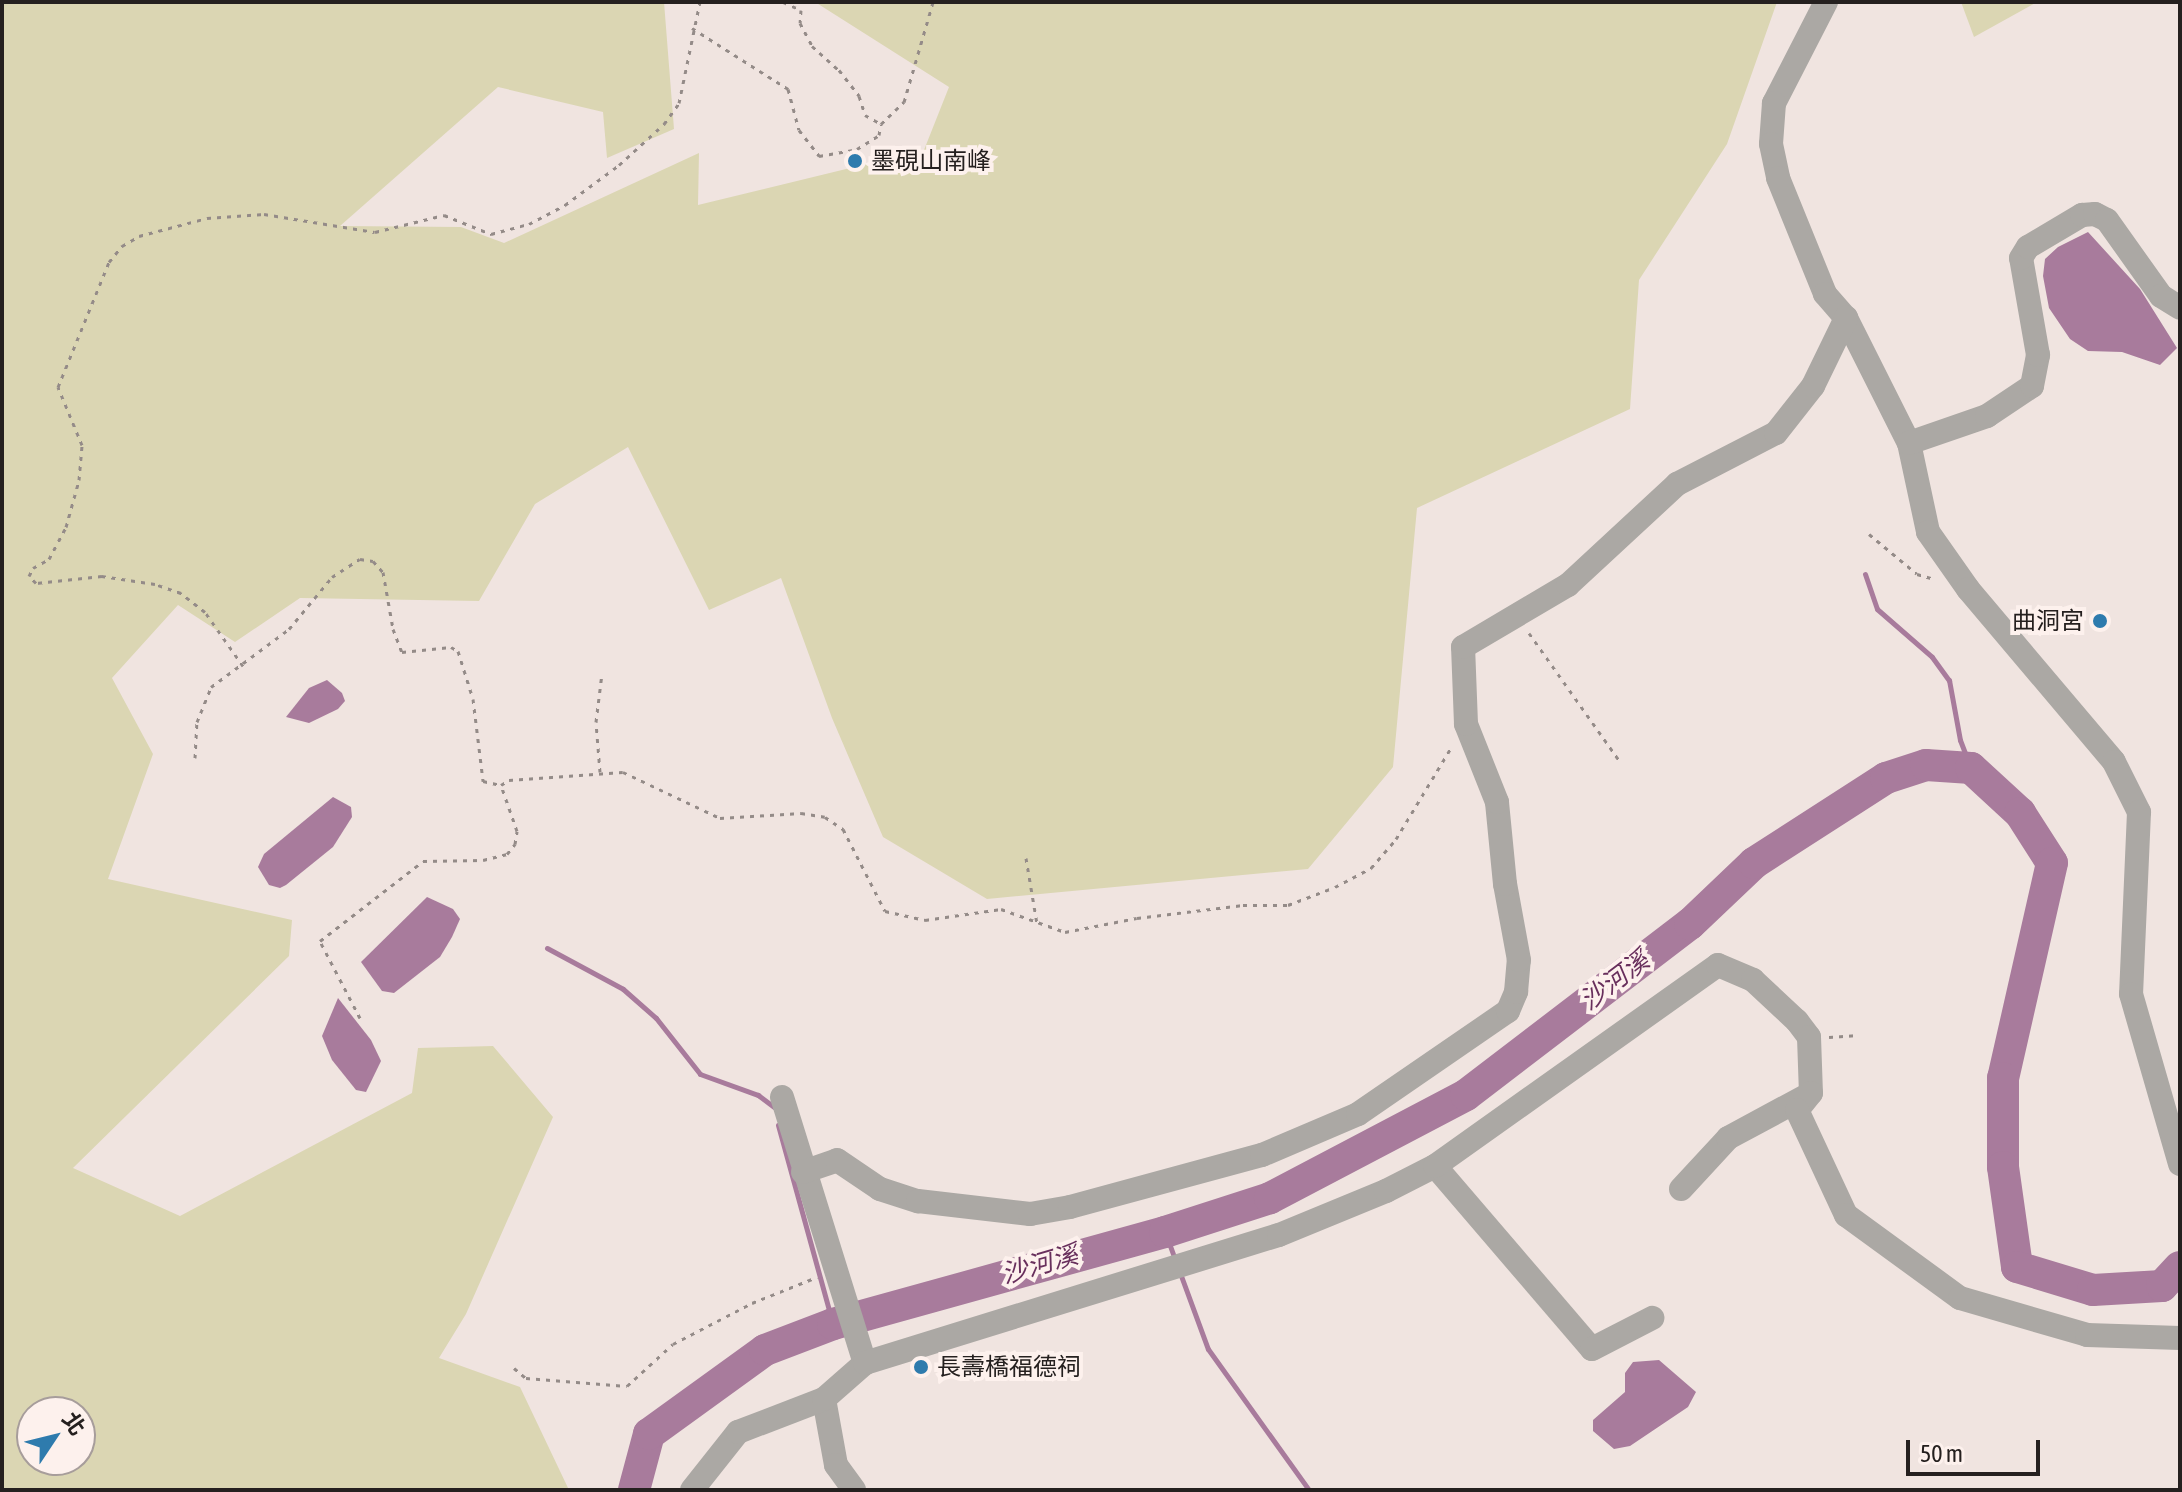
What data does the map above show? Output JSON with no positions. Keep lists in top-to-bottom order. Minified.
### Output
{"water":["沙河溪"],"places":["墨硯山南峰","曲洞宮","長壽橋福德祠"],"scale_bar":"50 m","north":"top right"}
